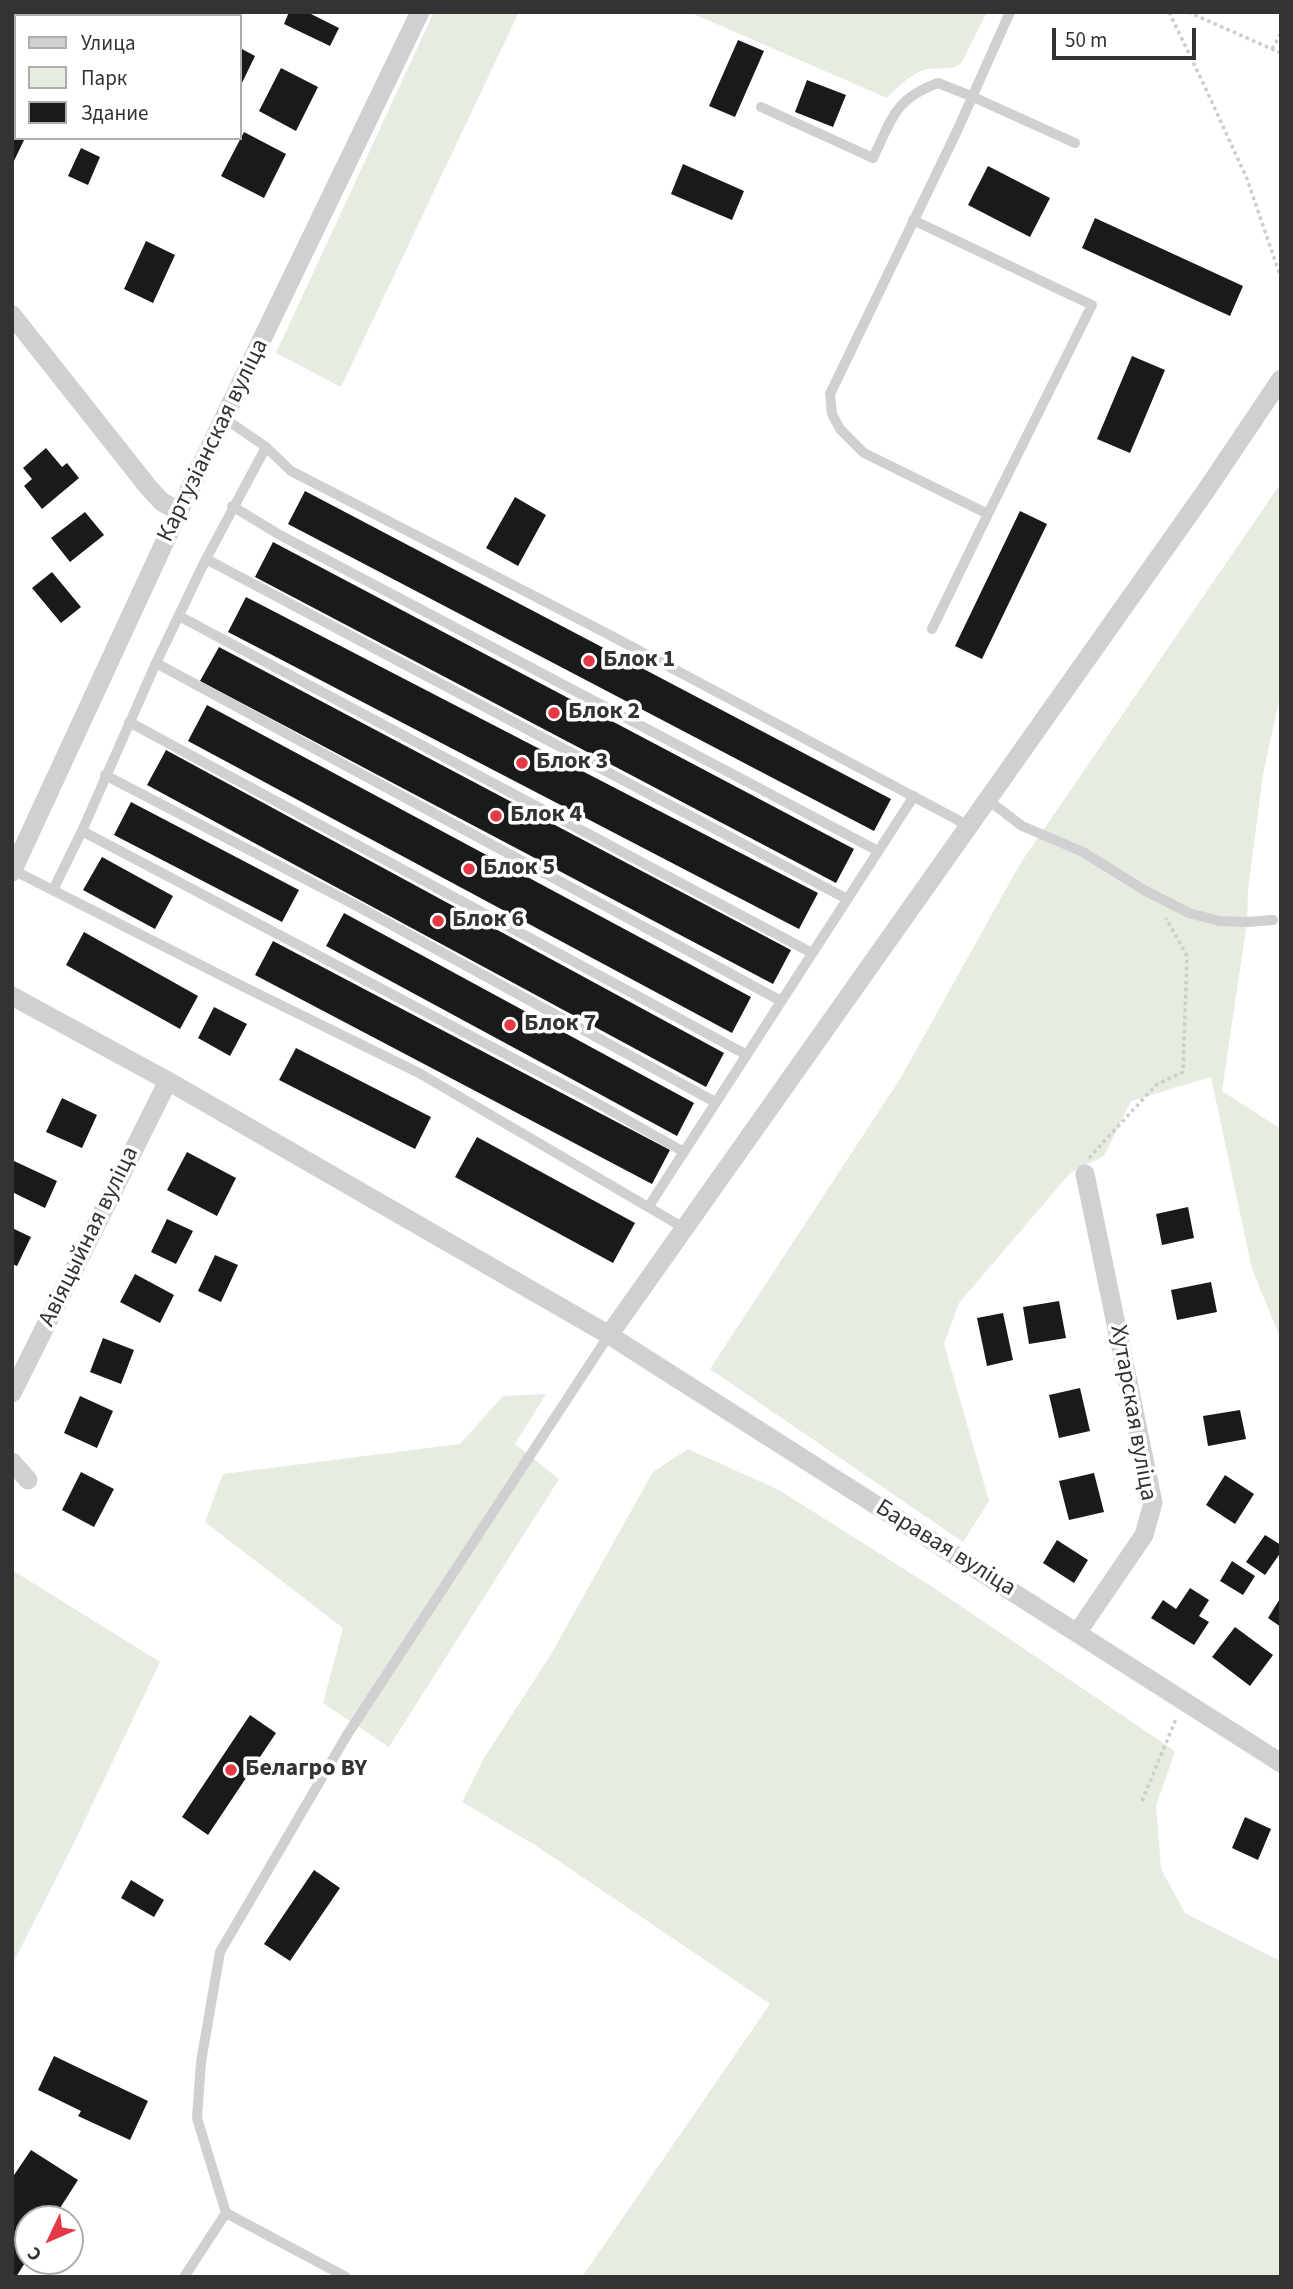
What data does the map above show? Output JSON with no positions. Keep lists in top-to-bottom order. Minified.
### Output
{"streets":{"street":["Картузіанская вуліца","Авіяцыйная вуліца","Хутарская вуліца","Баравая вуліца"]},"crossings":[["Авіяцыйная вуліца","Баравая вуліца"],["Хутарская вуліца","Баравая вуліца"]],"places":["Блок 1","Блок 2","Блок 3","Блок 4","Блок 5","Блок 6","Блок 7","Белагро BY"],"legend":["Улица","Парк","Здание"],"scale_bar":"50 m","north":"bottom left"}
